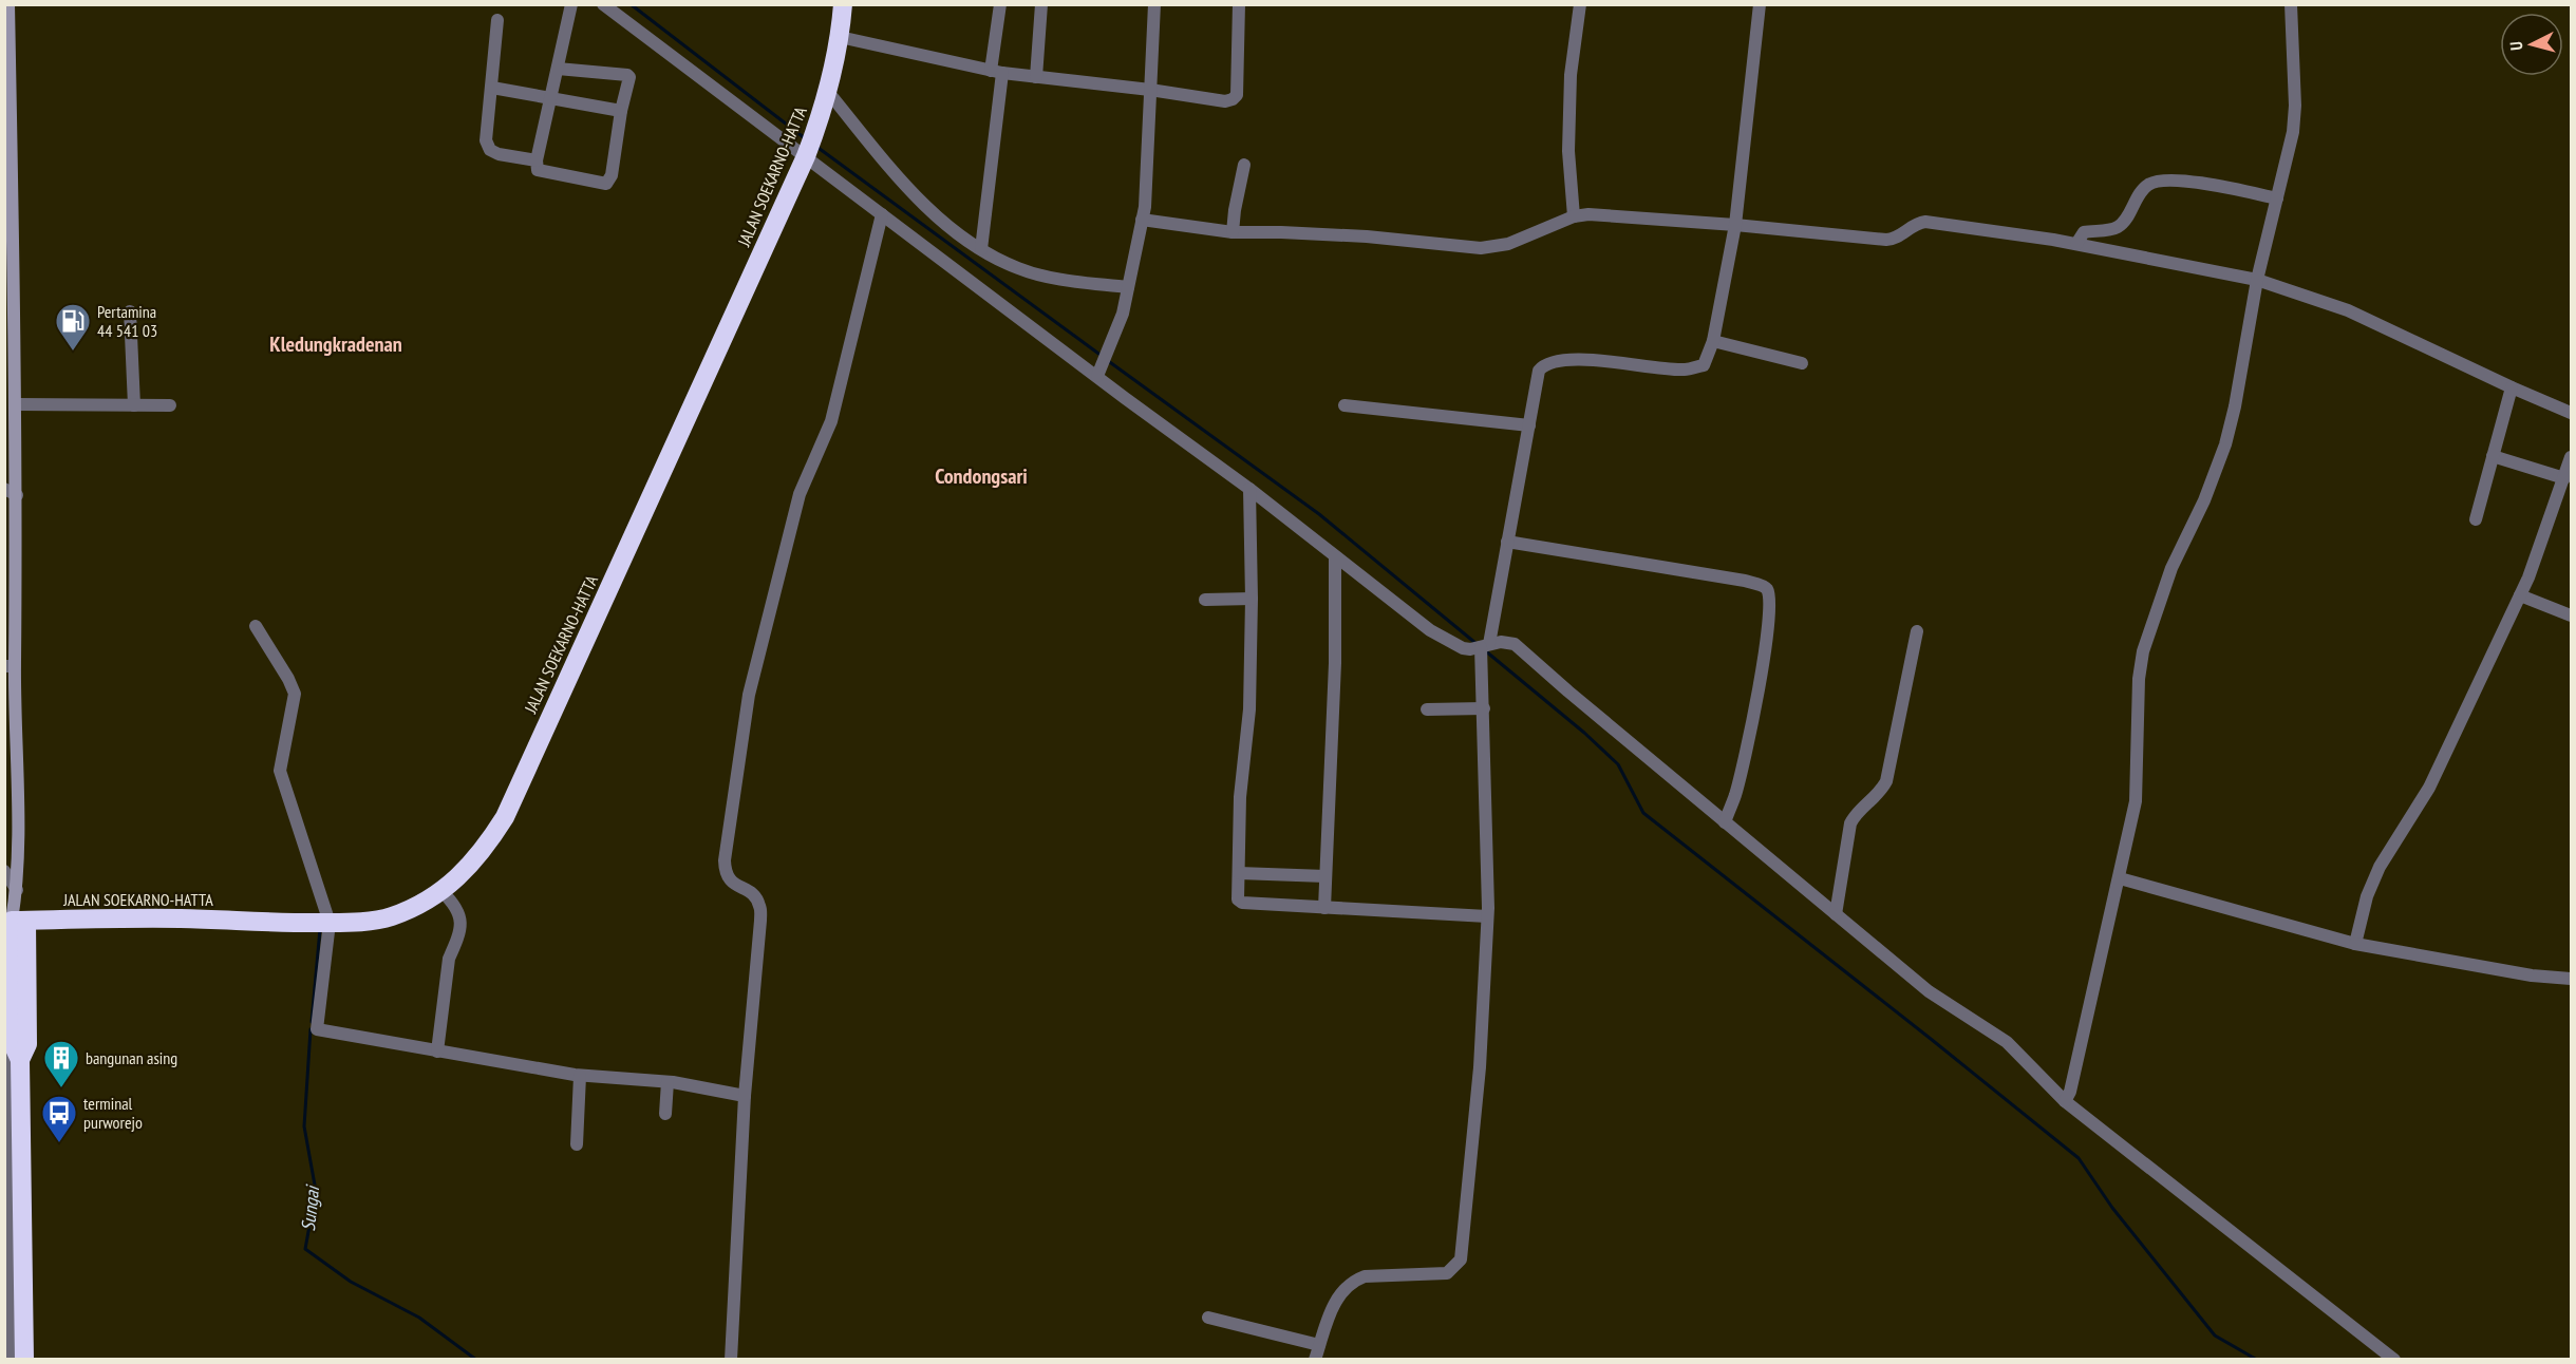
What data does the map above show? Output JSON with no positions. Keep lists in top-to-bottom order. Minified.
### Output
{"streets":{"highway":["JALAN SOEKARNO-HATTA"]},"districts":["Kledungkradenan","Condongsari"],"water":["Sungai"],"places":{"fuel station":["Pertamina 44 541 03"],"building":["bangunan asing"],"bus stop":["terminal purworejo"]},"north":"left"}
